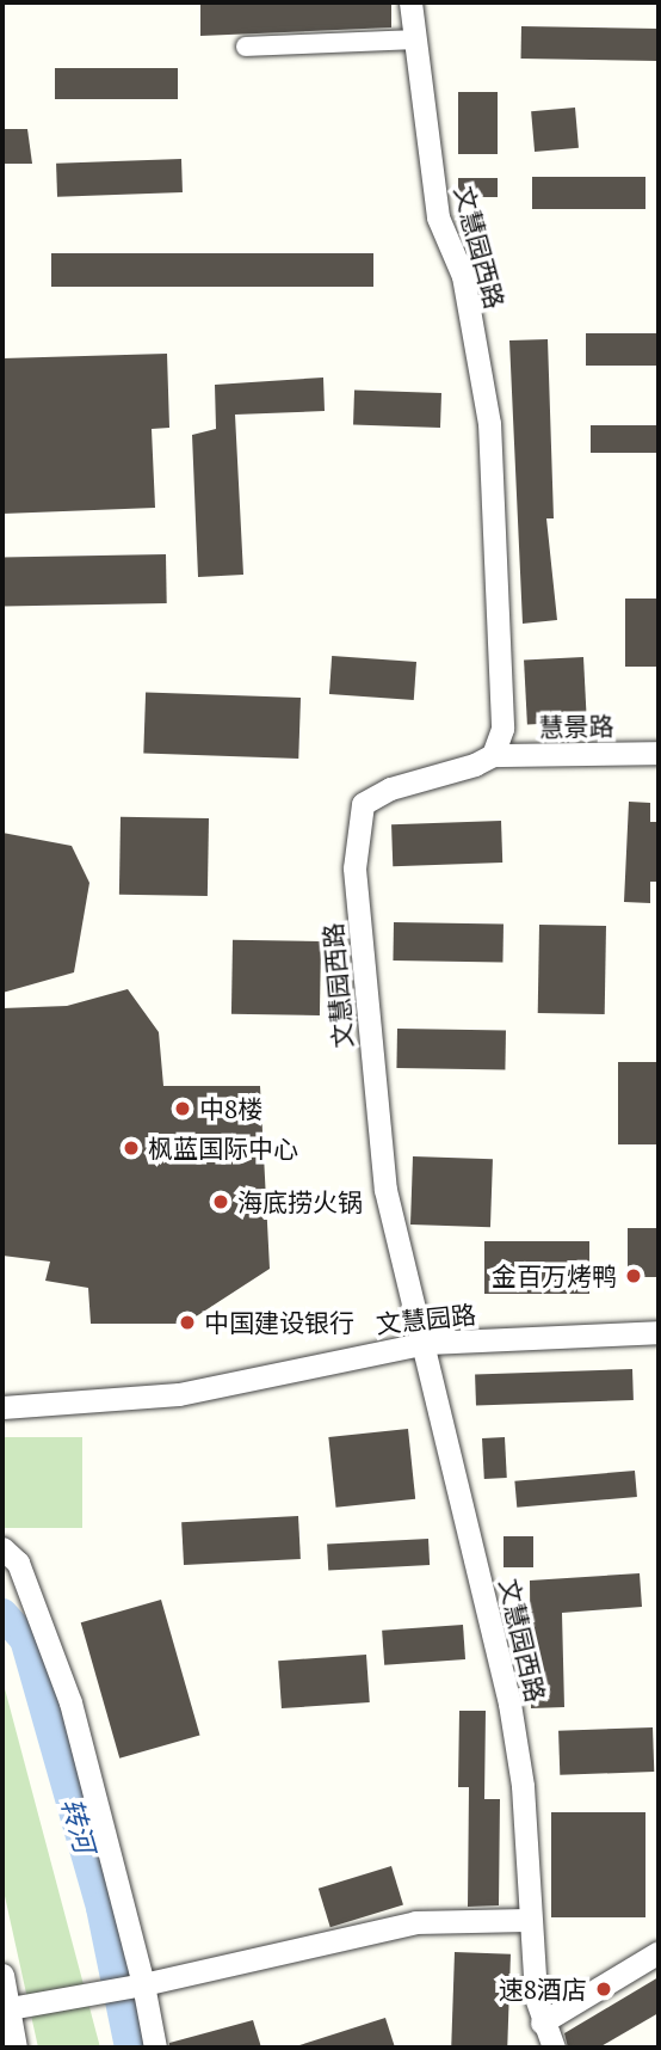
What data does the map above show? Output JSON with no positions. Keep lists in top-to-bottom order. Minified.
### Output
{"streets":{"street":["文慧园西路","慧景路","文慧园路"]},"crossings":[["文慧园西路","慧景路"],["文慧园西路","文慧园路"]],"water":["转河"],"places":["中8楼","枫蓝国际中心","海底捞火锅","金百万烤鸭","中国建设银行","速8酒店"]}
